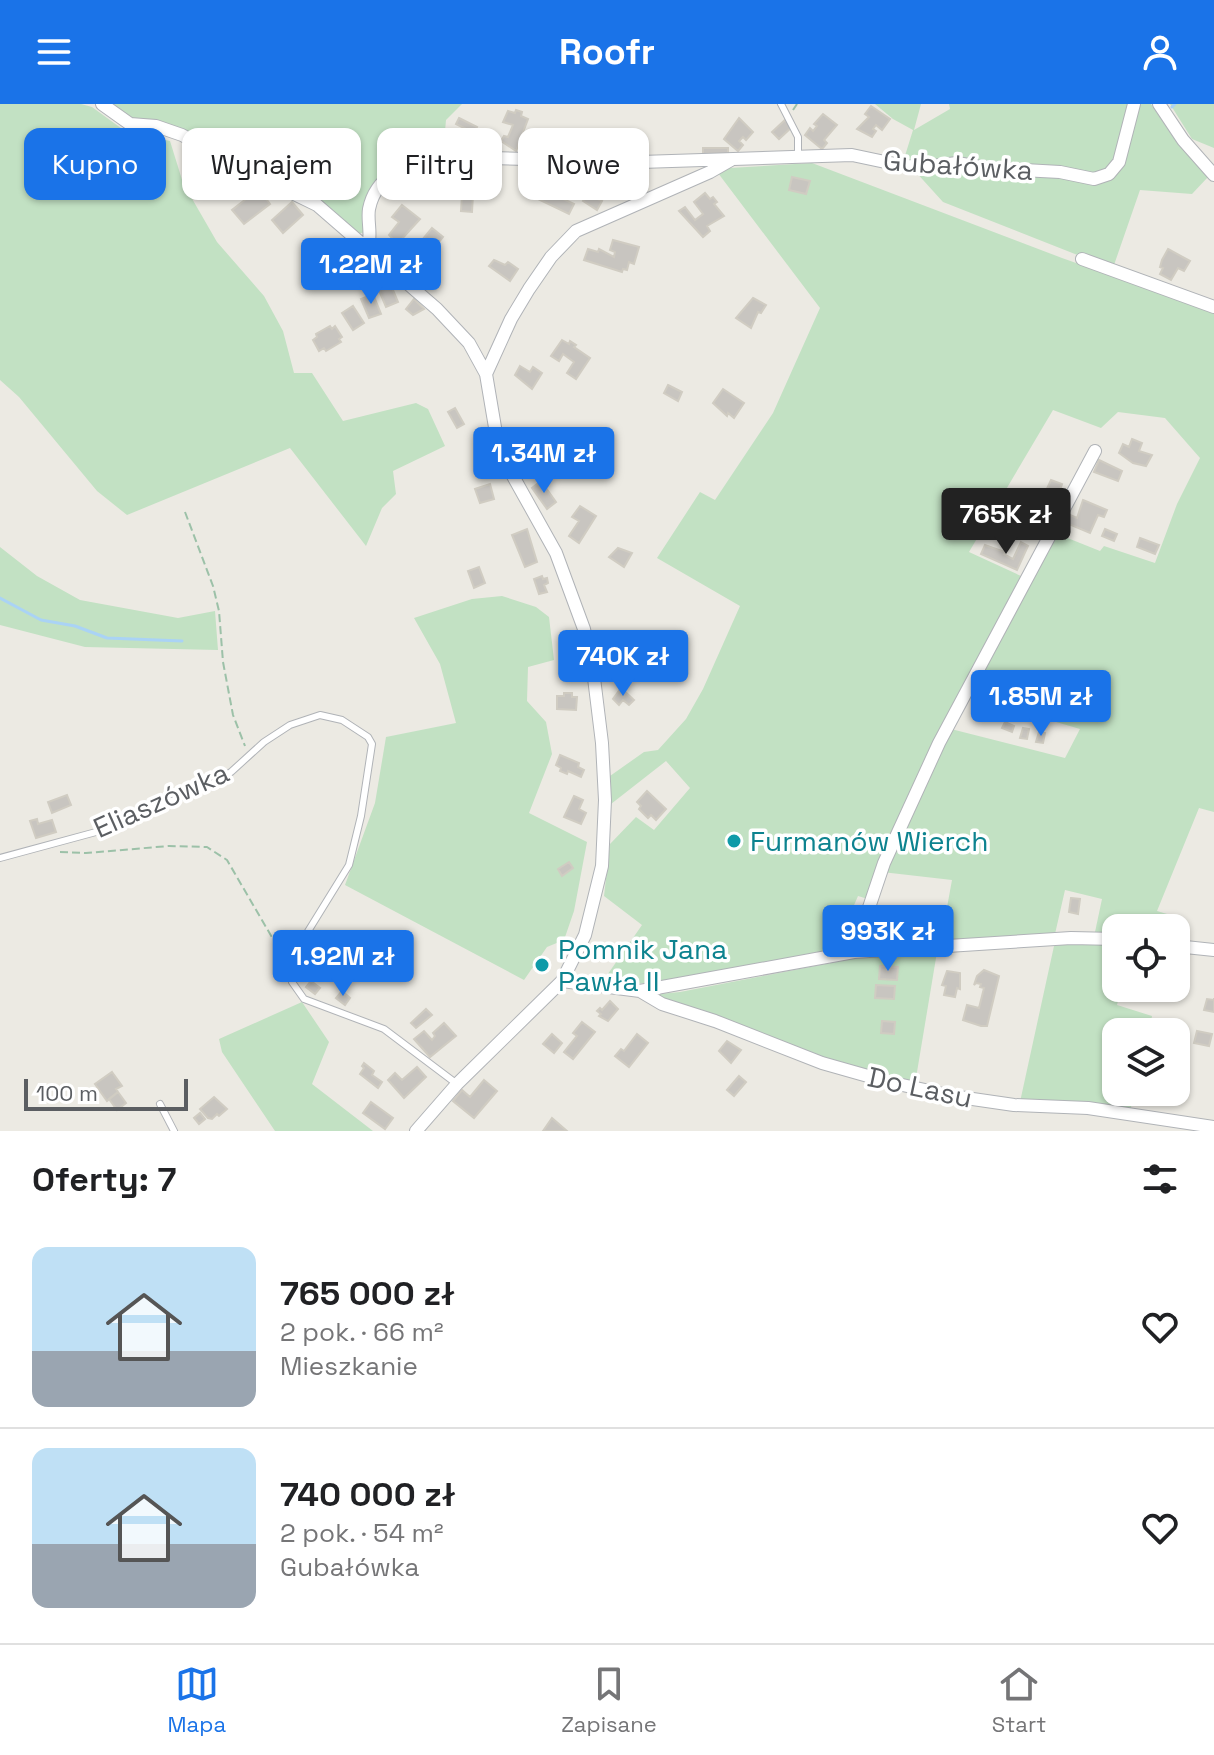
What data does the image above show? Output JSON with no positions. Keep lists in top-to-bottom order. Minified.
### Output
{"streets":{"street":["Gubałówka","Do Lasu"],"lane":["Eliaszówka"]},"places":["Furmanów Wierch","Pomnik Jana Pawła II"],"scale_bar":"100 m","page":{"header":"Roofr","chip":["Kupno","Wynajem","Filtry","Nowe"],"price":["1.22M zł","1.34M zł","765K zł","740K zł","1.85M zł","993K zł","1.92M zł"],"scale":"100 m","heading":"Oferty: 7","list":[{"name":"765 000 zł","note":"2 pok. · 66 m² · Mieszkanie"},{"name":"740 000 zł","note":"2 pok. · 54 m² · Gubałówka"}],"tabs":["Mapa","Zapisane","Start"]}}
